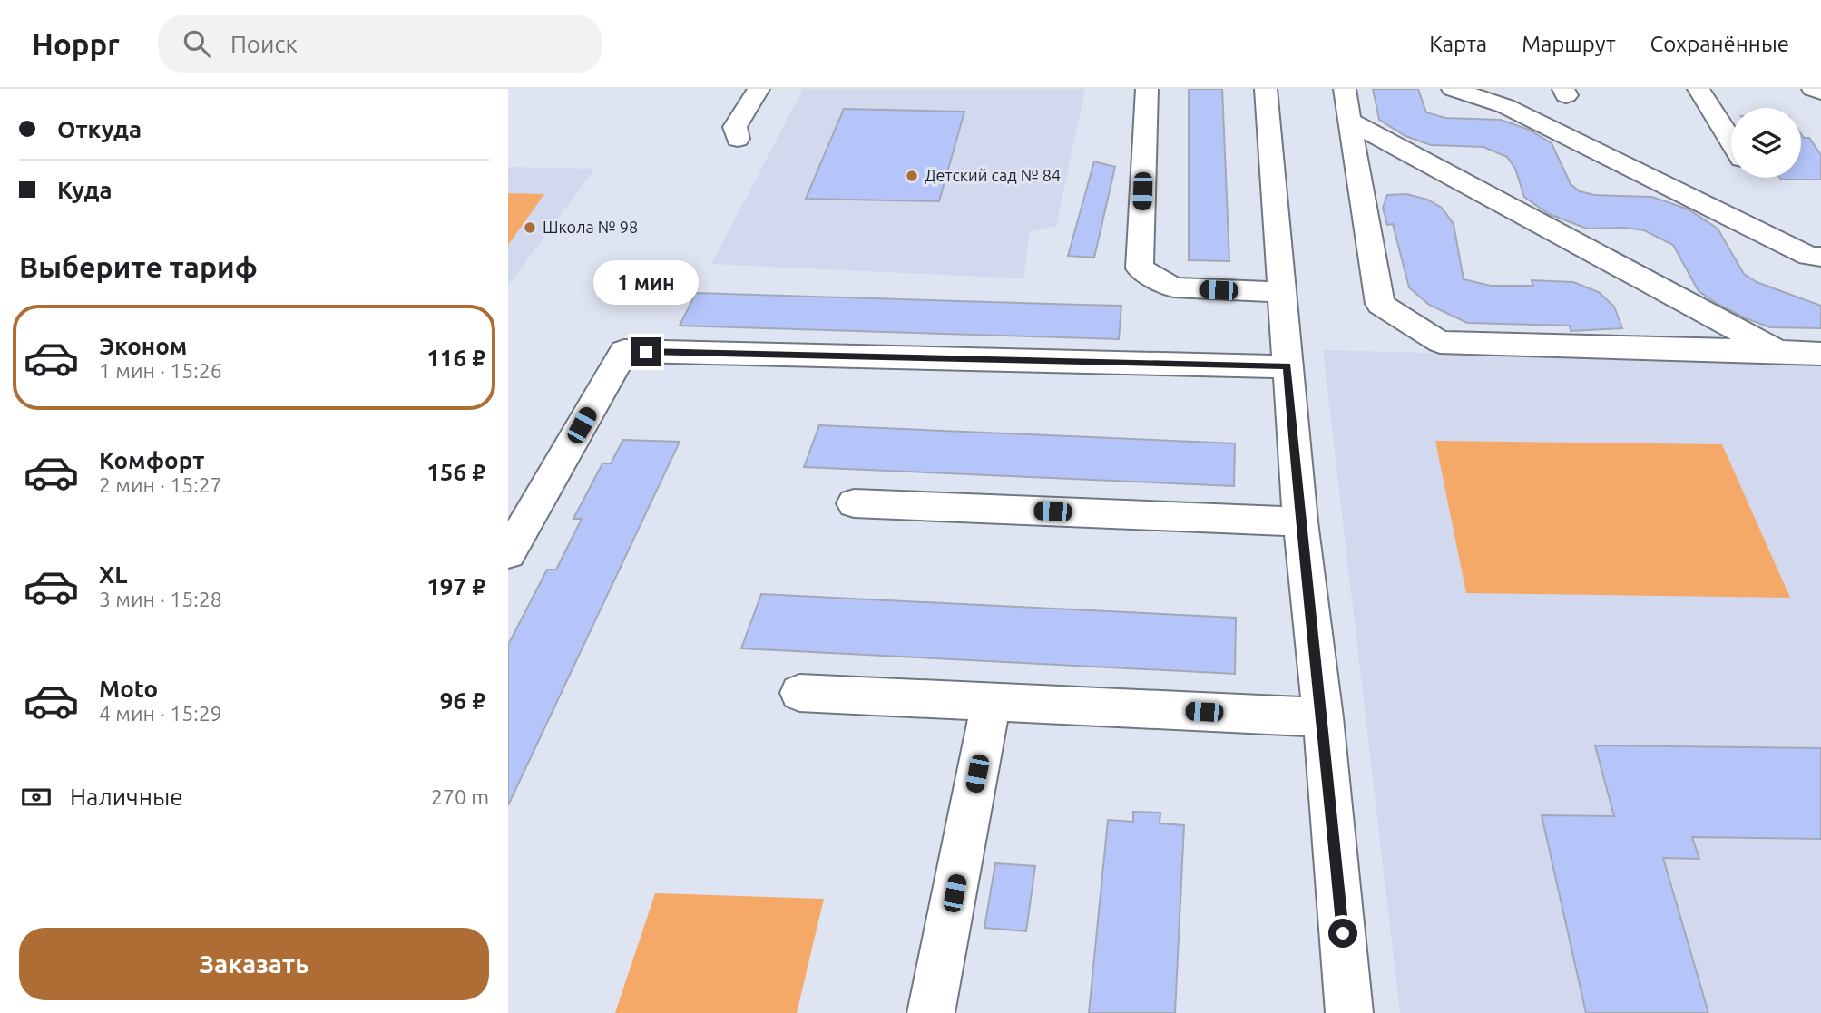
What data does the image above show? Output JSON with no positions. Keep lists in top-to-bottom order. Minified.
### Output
{"places":["Детский сад № 84","Школа № 98"],"page":{"header":"Hoppr","search":"Поиск","nav":["Карта","Маршрут","Сохранённые"],"banner":["Откуда","Куда"],"heading":"Выберите тариф","bubble":"1 мин","list":[{"name":"Эконом","note":"1 мин · 15:26","value":"116 ₽"},{"name":"Комфорт","note":"2 мин · 15:27","value":"156 ₽"},{"name":"XL","note":"3 мин · 15:28","value":"197 ₽"},{"name":"Moto","note":"4 мин · 15:29","value":"96 ₽"}],"pay":["Наличные","270 m"],"buttons":"Заказать"}}
